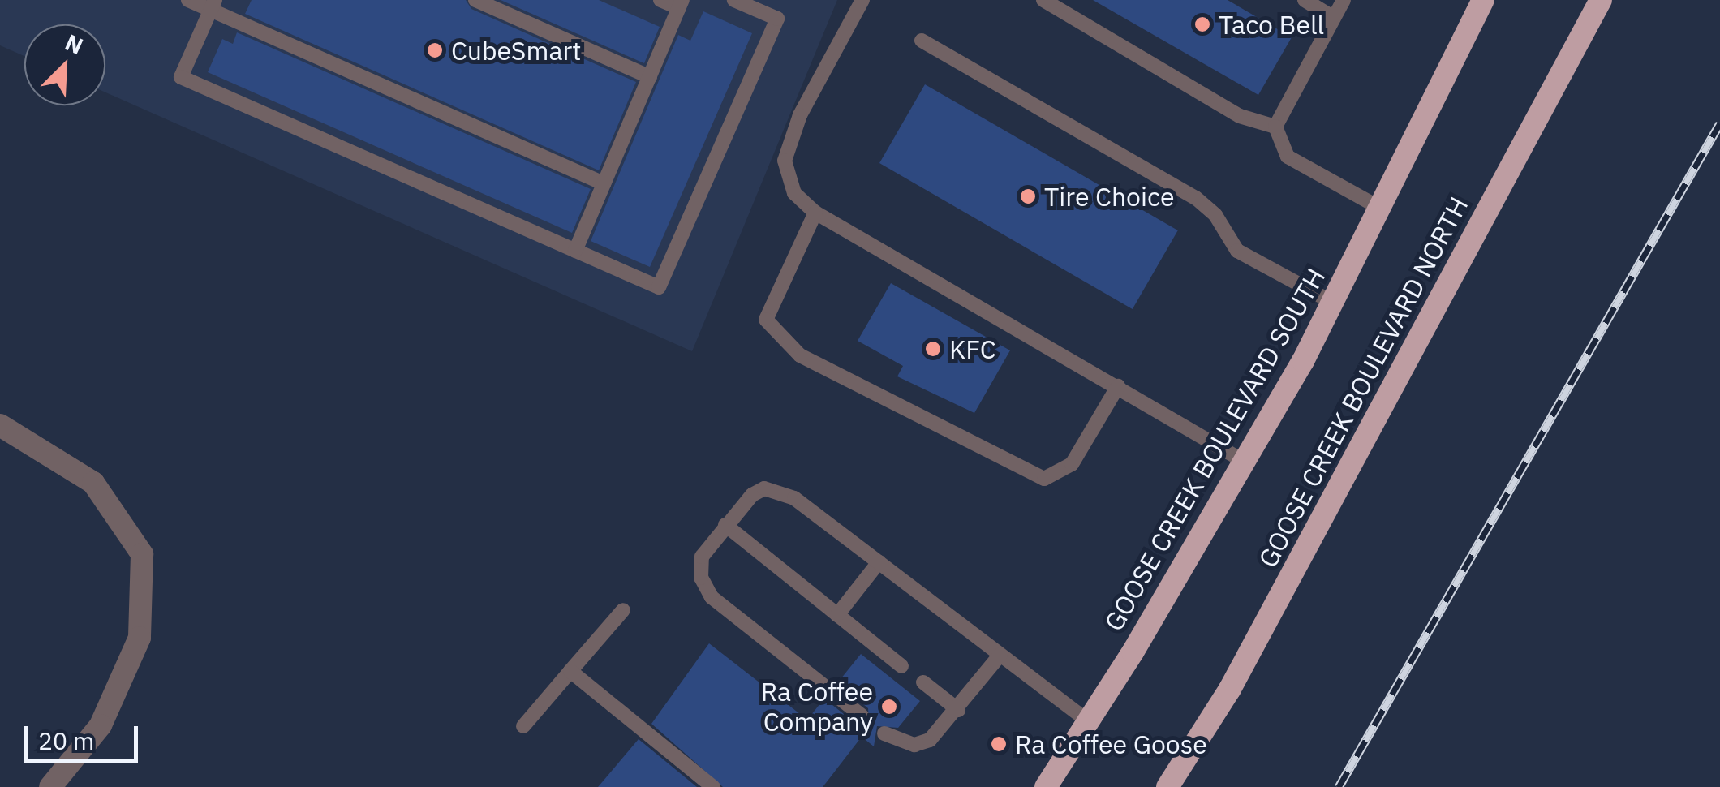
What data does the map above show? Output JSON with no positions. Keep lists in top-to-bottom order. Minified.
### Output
{"streets":{"highway":["GOOSE CREEK BOULEVARD NORTH","GOOSE CREEK BOULEVARD SOUTH"]},"places":["Taco Bell","CubeSmart","Tire Choice","KFC","Ra Coffee Company","Ra Coffee Goose"],"scale_bar":"20 m","north":"top right"}
